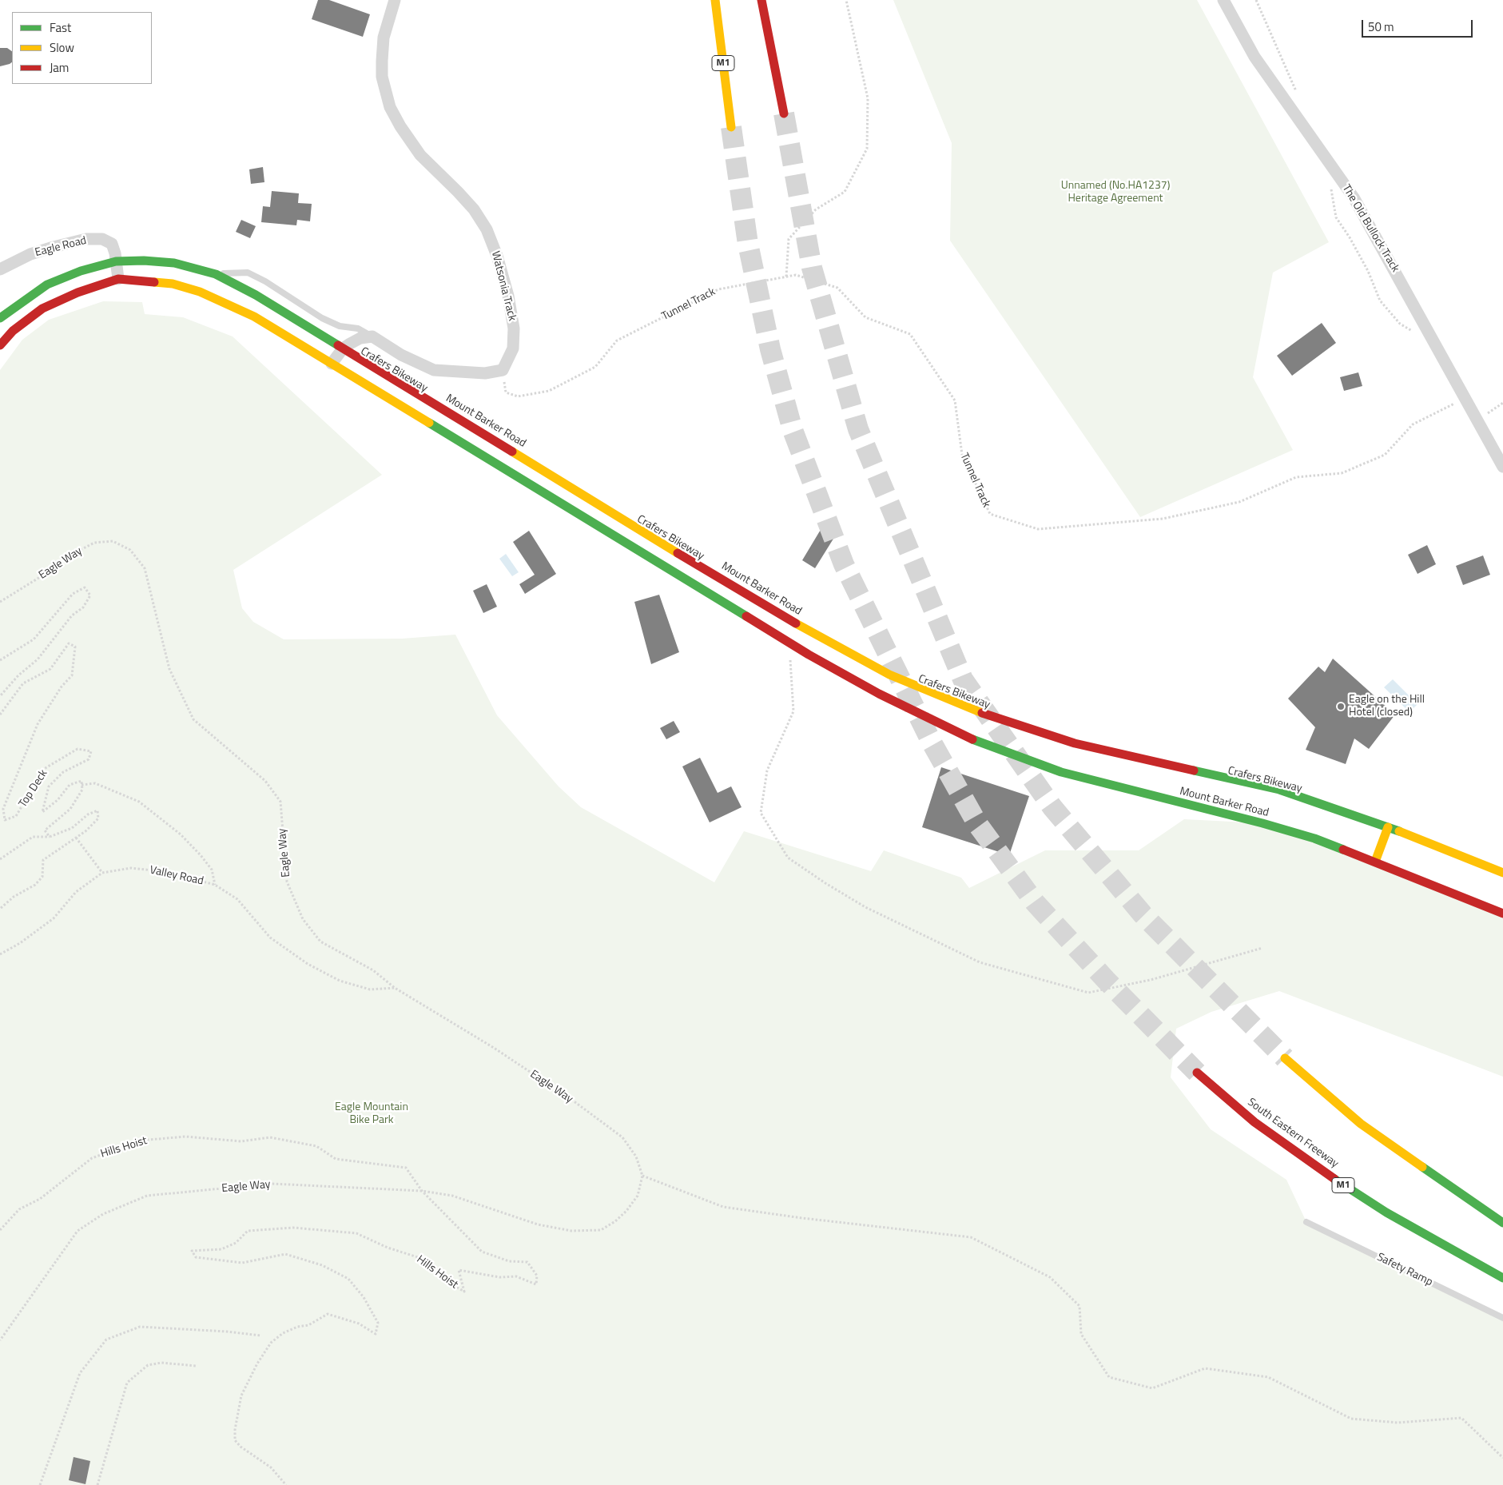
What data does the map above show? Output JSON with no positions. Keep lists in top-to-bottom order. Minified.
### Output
{"streets":{"main road":["M1","Mount Barker Road","South Eastern Freeway"],"street":["The Old Bullock Track","Eagle Road","Watsonia Track"],"lane":["Safety Ramp"],"path":["Tunnel Track","Eagle Way","Top Deck","Valley Road","Hills Hoist"]},"crossings":[["The Old Bullock Track","Tunnel Track"],["Eagle Road","Mount Barker Road"],["Watsonia Track","Tunnel Track"],["Eagle Way","Valley Road"],["Eagle Way","Hills Hoist"]],"parks":["Unnamed (No.HA1237) Heritage Agreement","Eagle Mountain Bike Park"],"places":["Eagle on the Hill Hotel (closed)"],"legend":["Fast","Slow","Jam"],"scale_bar":"50 m"}
